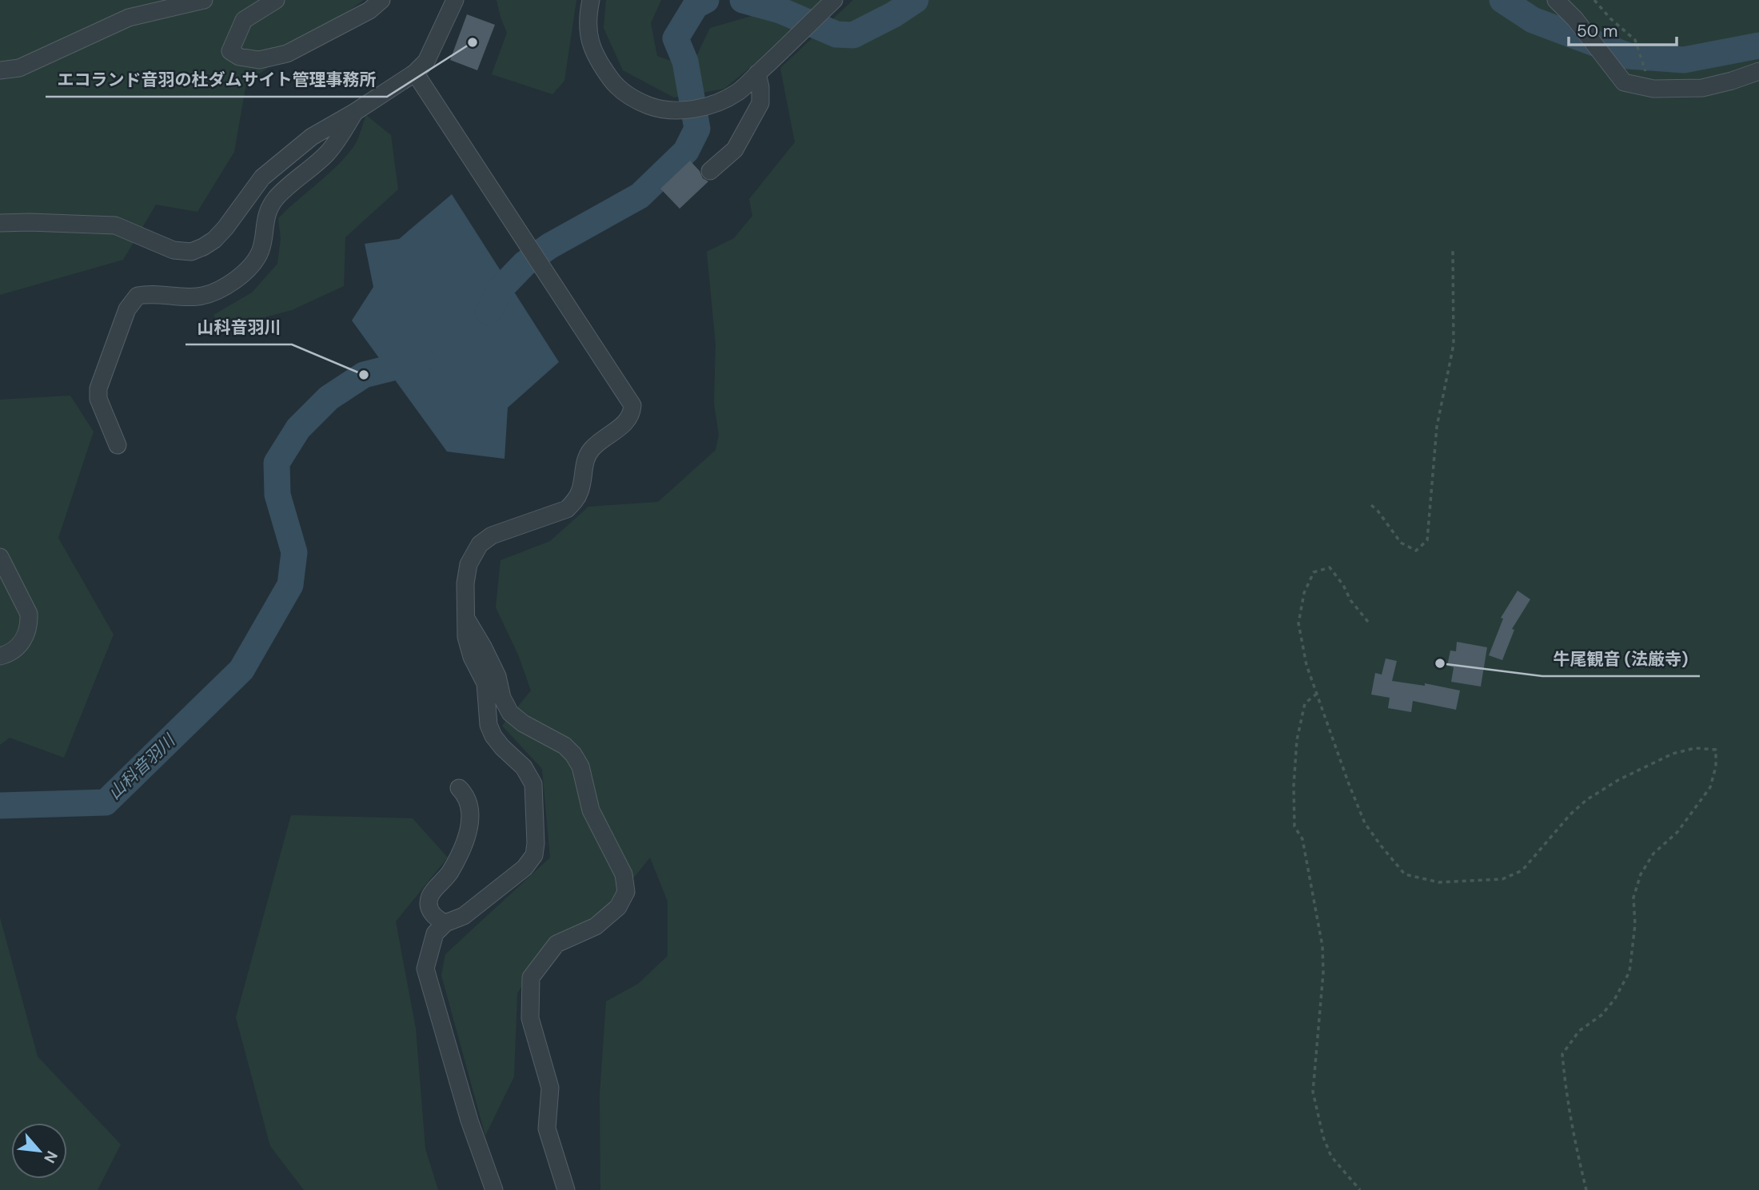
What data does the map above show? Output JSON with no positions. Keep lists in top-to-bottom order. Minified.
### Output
{"water":["山科音羽川"],"places":["エコランド音羽の杜ダムサイト管理事務所","山科音羽川","牛尾観音 (法厳寺)"],"scale_bar":"50 m","north":"bottom right"}
